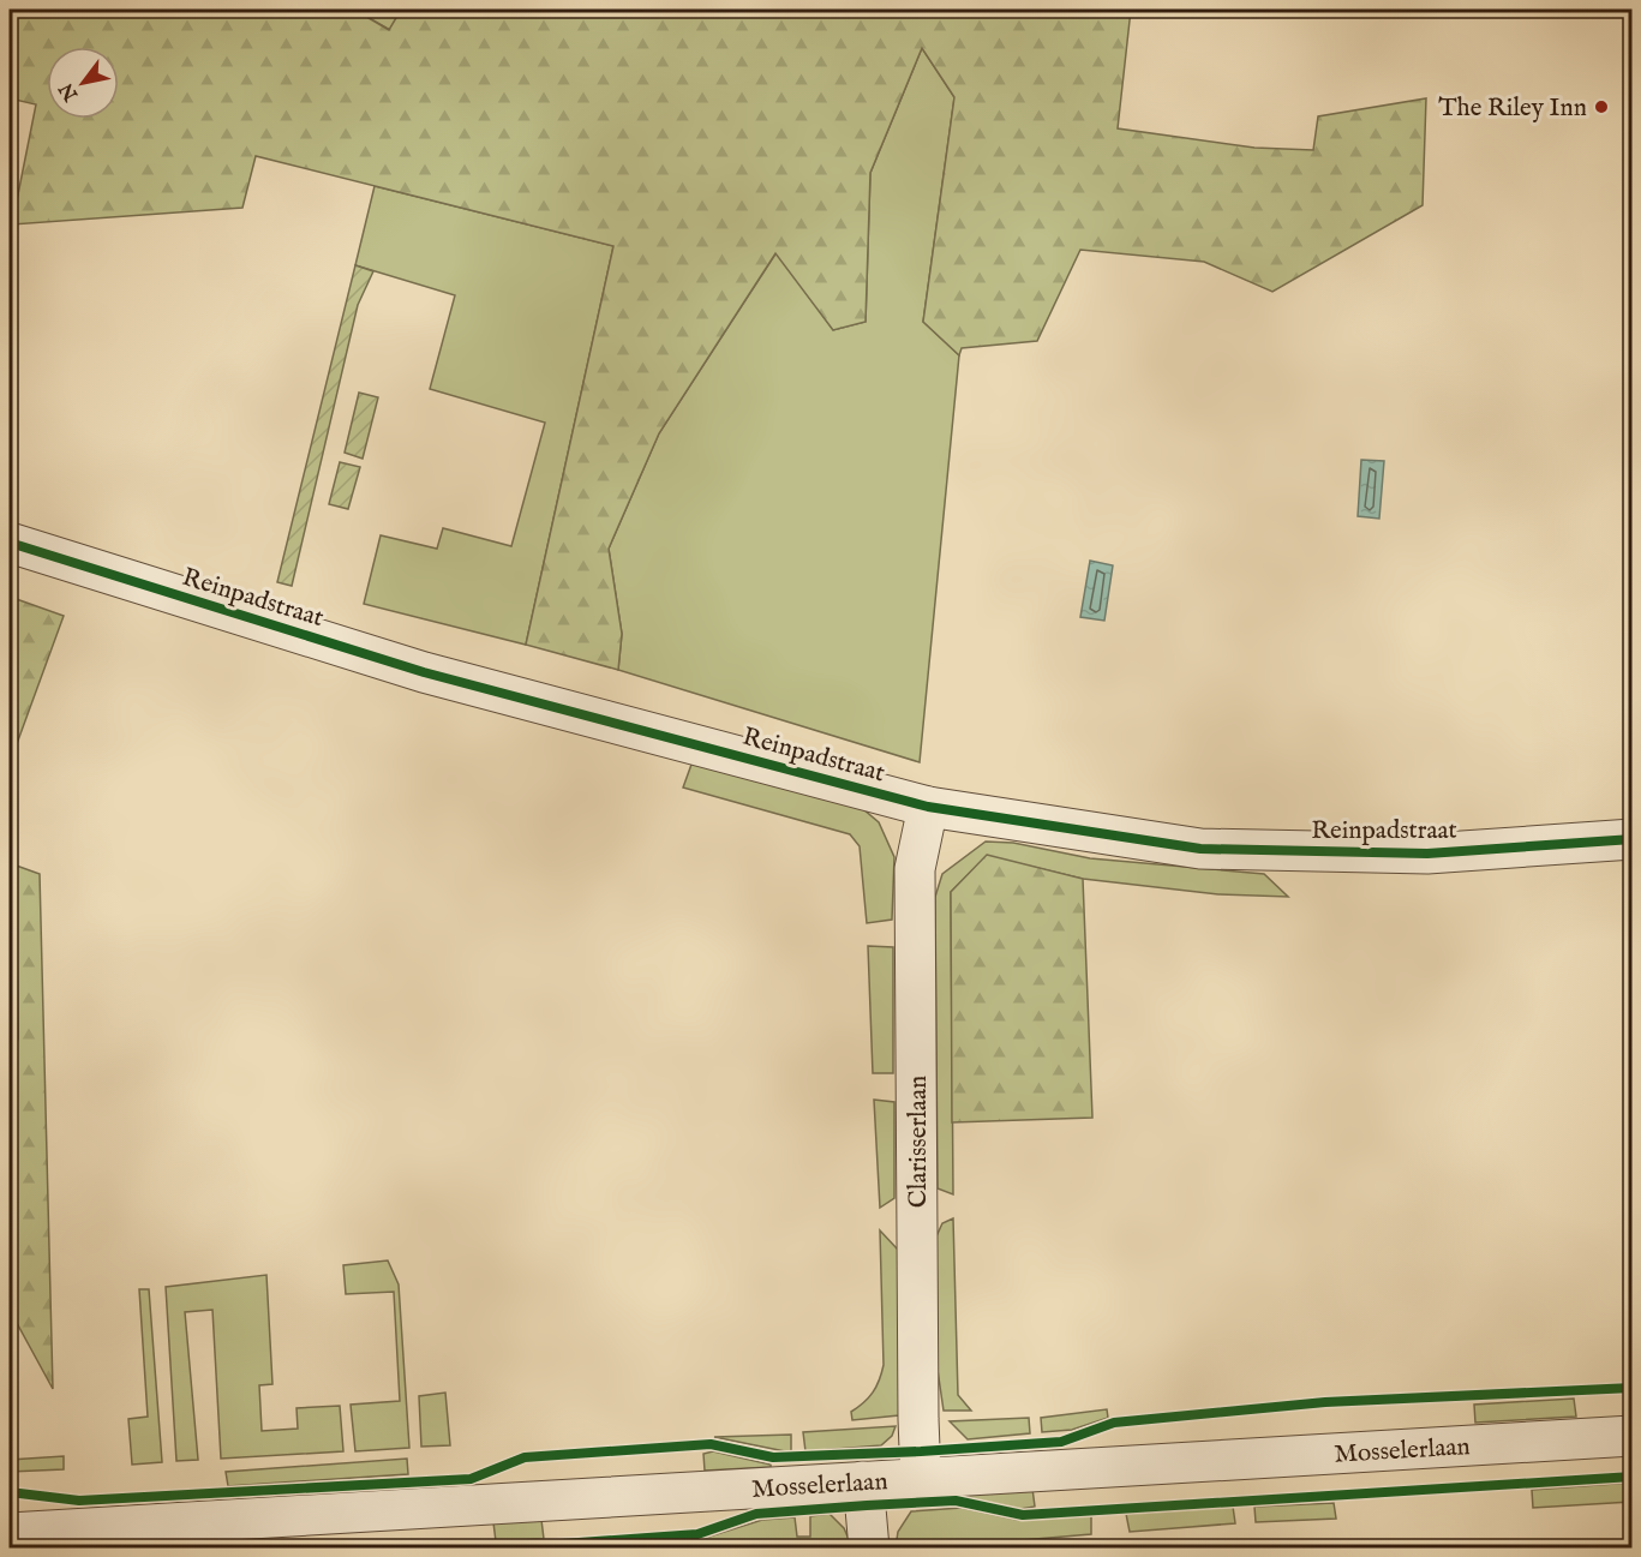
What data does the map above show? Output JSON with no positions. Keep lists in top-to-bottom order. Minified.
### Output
{"streets":{"street":["Reinpadstraat","Clarisserlaan","Mosselerlaan"]},"crossings":[["Reinpadstraat","Clarisserlaan"],["Clarisserlaan","Mosselerlaan"]],"places":["The Riley Inn"],"north":"bottom left"}
